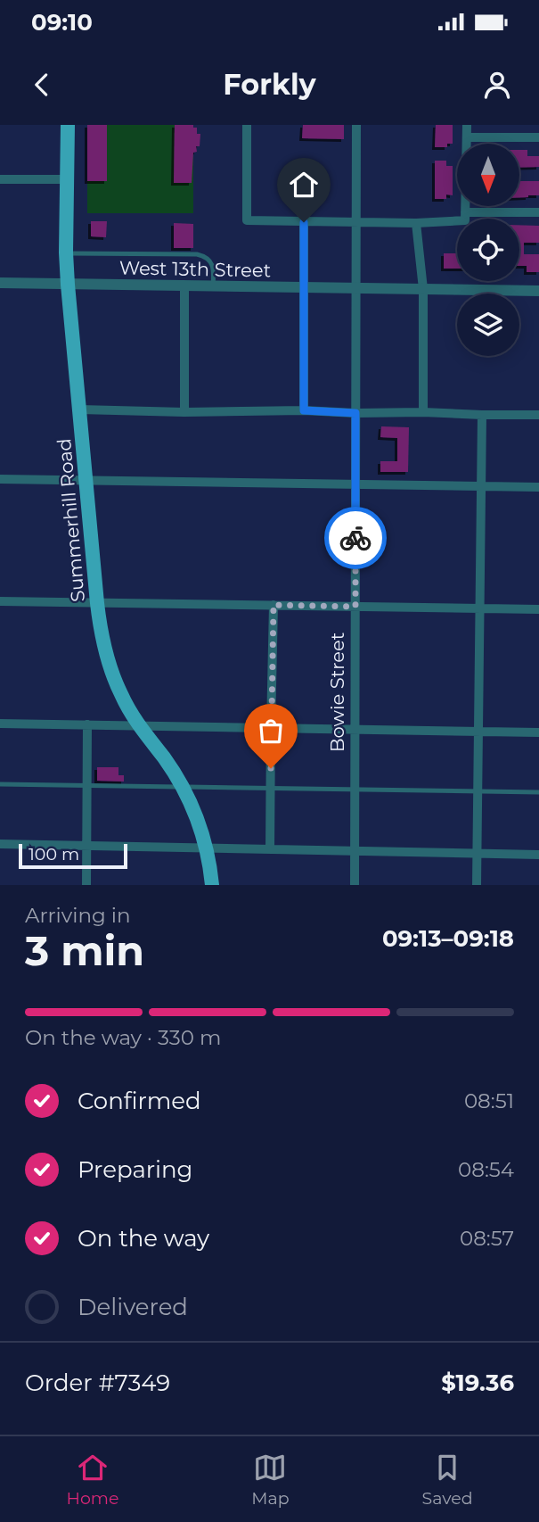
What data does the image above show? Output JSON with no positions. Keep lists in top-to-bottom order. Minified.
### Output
{"streets":{"main road":["Summerhill Road"],"street":["West 13th Street","Bowie Street"]},"crossings":[["West 13th Street","Summerhill Road"],["West 13th Street","Bowie Street"]],"scale_bar":"100 m","north":"bottom","page":{"status":"09:10","header":"Forkly","scale":"100 m","heading":["3 min","Arriving in","09:13–09:18"],"panel":["Order #7349","$19.36"],"bar":"On the way · 330 m","list":[["Confirmed","08:51"],["Preparing","08:54"],["On the way","08:57"],"Delivered"],"tabs":["Home","Map","Saved"]}}
